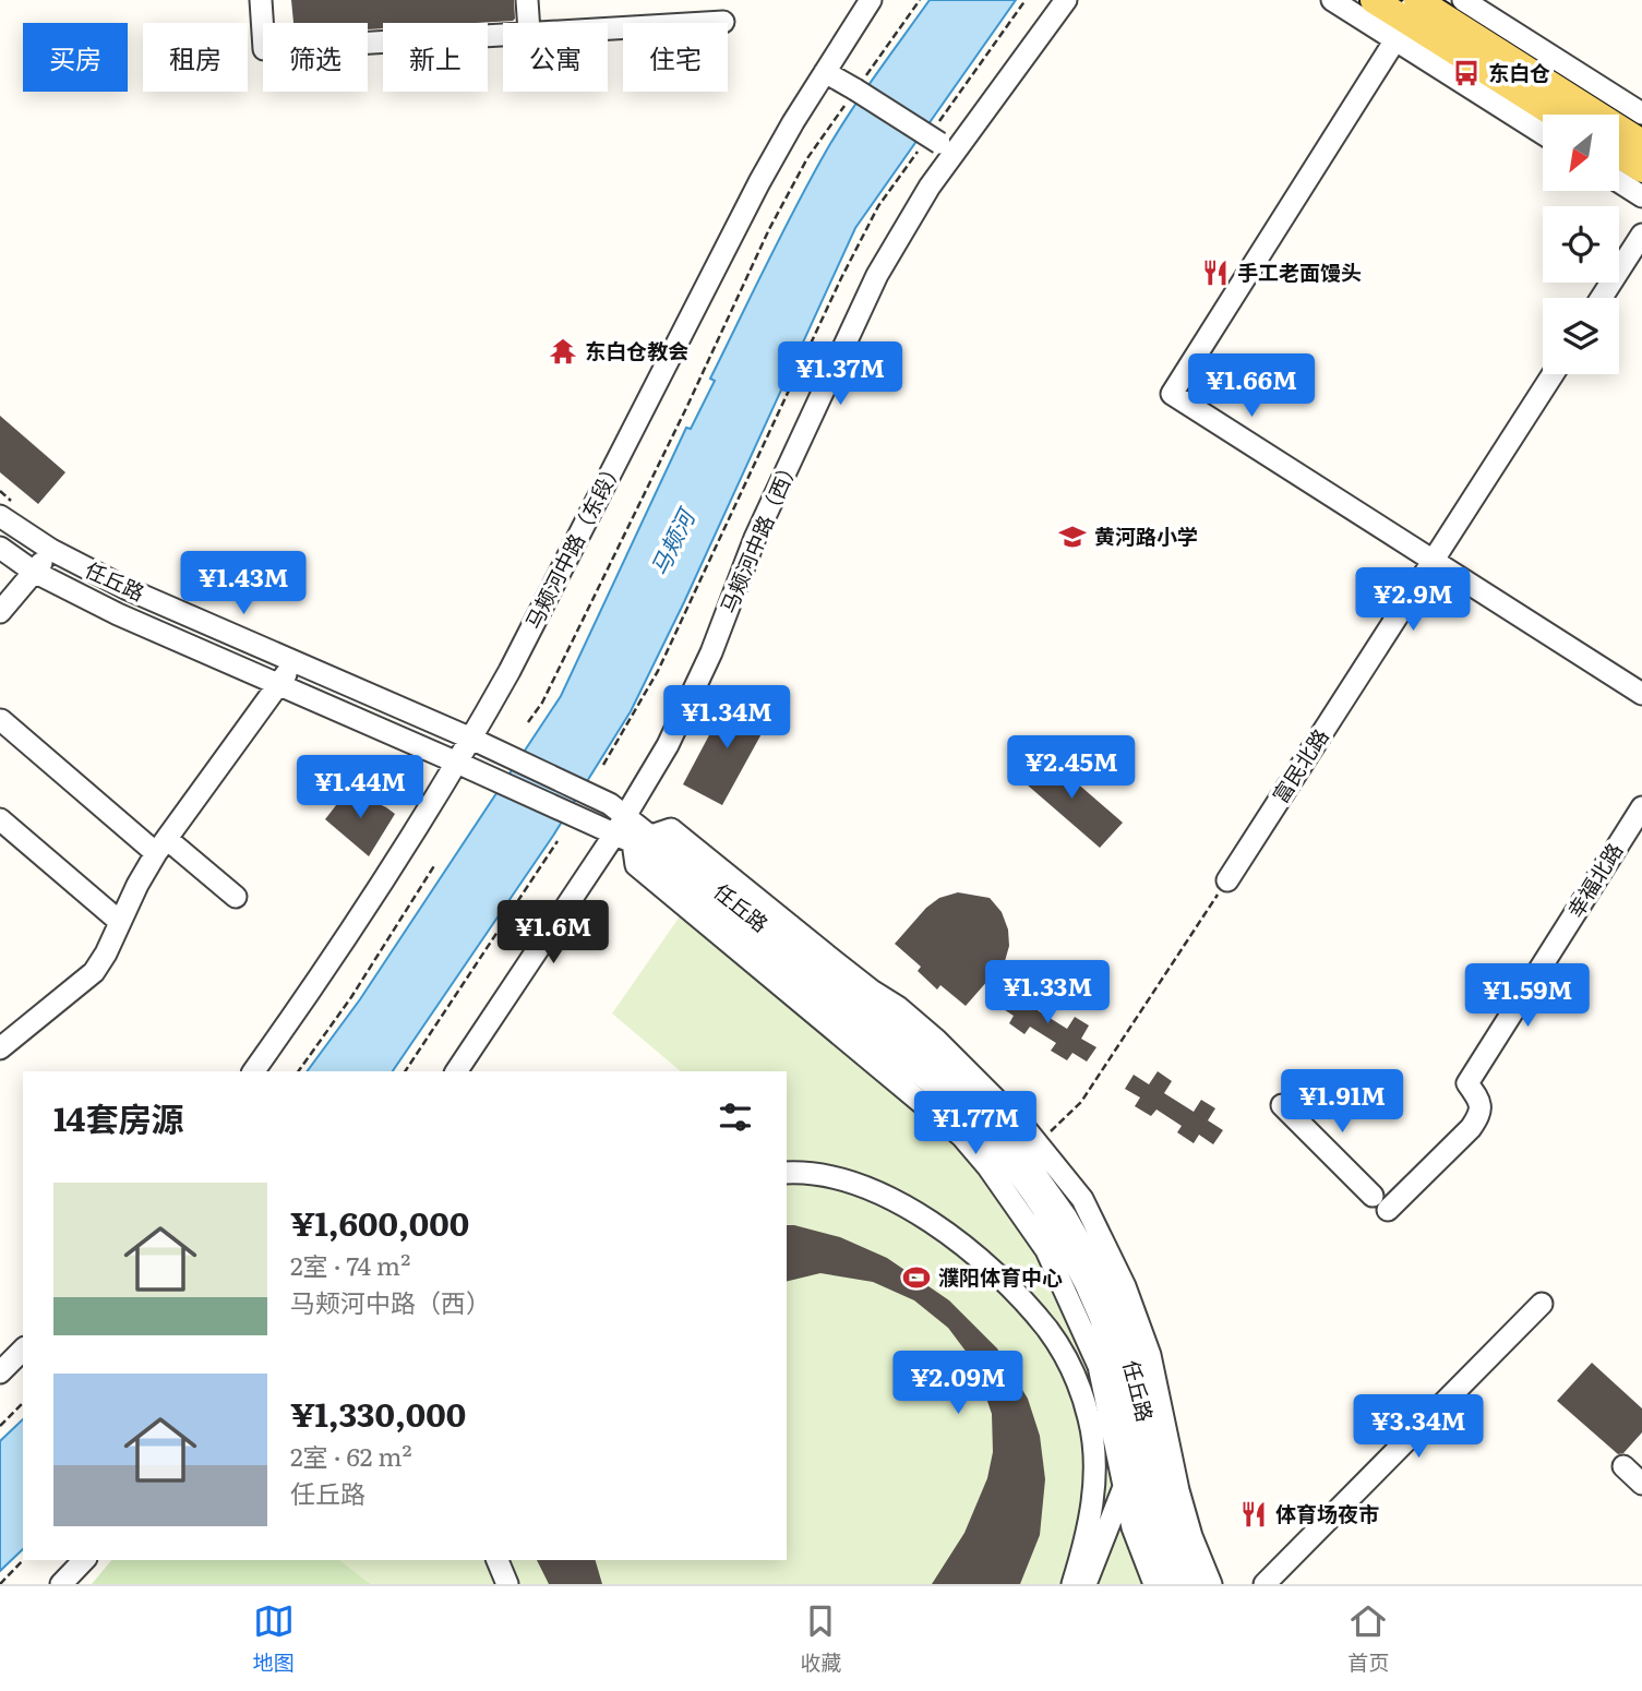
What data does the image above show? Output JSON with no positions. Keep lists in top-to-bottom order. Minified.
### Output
{"streets":{"street":["马颊河中路（西）","马颊河中路（东段）","任丘路","富民北路","幸福北路"]},"crossings":[["马颊河中路（西）","任丘路"],["马颊河中路（东段）","任丘路"]],"water":["马颊河"],"places":{"bus stop":["东白仓"],"restaurant":["手工老面馒头","体育场夜市"],"temple":["东白仓教会"],"school or university":["黄河路小学"],"sports":["濮阳体育中心"]},"north":"bottom left","page":{"chip":["买房","租房","筛选","新上","公寓","住宅"],"price":["¥1.37M","¥1.66M","¥1.43M","¥2.9M","¥1.34M","¥2.45M","¥1.44M","¥1.6M","¥1.33M","¥1.59M","¥1.91M","¥1.77M","¥2.09M","¥3.34M"],"heading":"14套房源","list":[{"name":"¥1,600,000","note":"2室 · 74 m² · 马颊河中路（西）"},{"name":"¥1,330,000","note":"2室 · 62 m² · 任丘路"}],"tabs":["地图","收藏","首页"]}}
